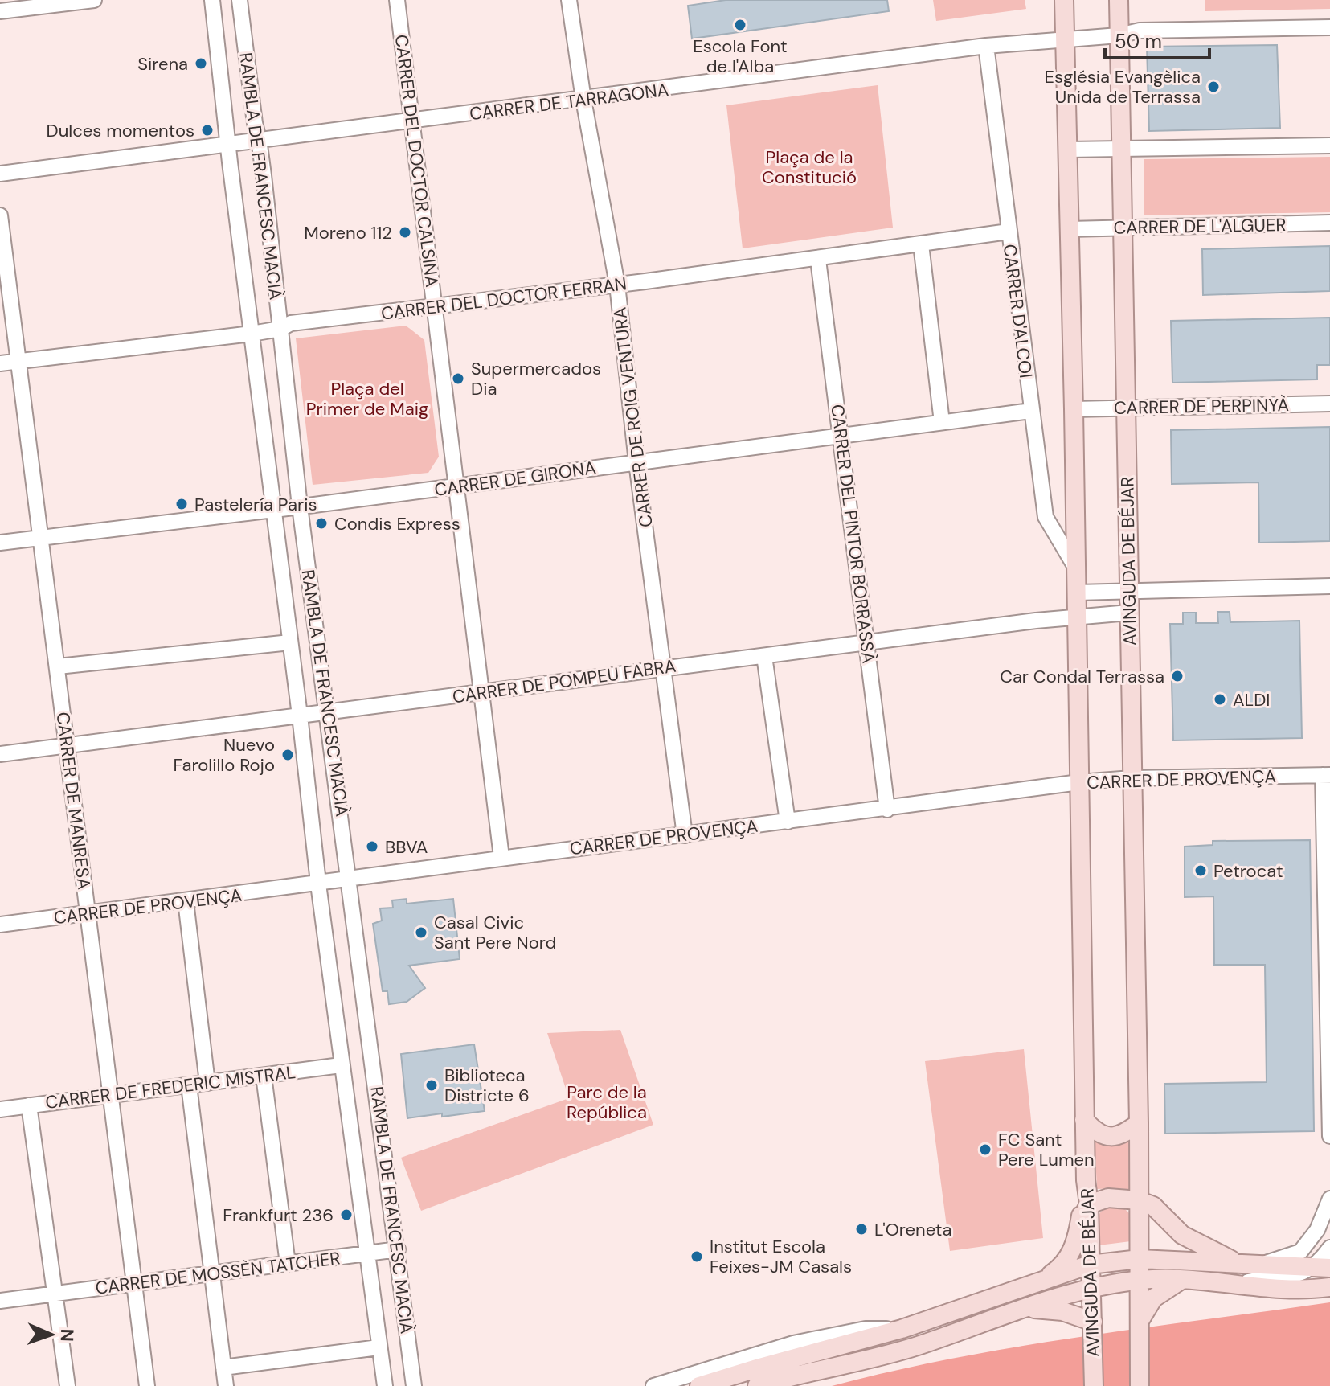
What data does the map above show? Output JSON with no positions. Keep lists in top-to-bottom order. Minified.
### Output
{"streets":{"main road":["AVINGUDA DE BÉJAR"],"street":["CARRER DE TARRAGONA","CARRER DEL DOCTOR CALSINA","RAMBLA DE FRANCESC MACIÀ","CARRER DE L'ALGUER","CARRER DEL DOCTOR FERRAN","CARRER D'ALCOI","CARRER DE PERPINYÀ","CARRER DE ROIG VENTURA","CARRER DE GIRONA","CARRER DEL PINTOR BORRASSÀ","CARRER DE POMPEU FABRA","CARRER DE PROVENÇA","CARRER DE MANRESA","CARRER DE FREDERIC MISTRAL","CARRER DE MOSSÈN TATCHER"]},"crossings":[["CARRER DE TARRAGONA","CARRER DEL DOCTOR CALSINA"],["CARRER DE TARRAGONA","RAMBLA DE FRANCESC MACIÀ"],["CARRER DE TARRAGONA","CARRER D'ALCOI"],["CARRER DE TARRAGONA","CARRER DE ROIG VENTURA"],["CARRER DE TARRAGONA","AVINGUDA DE BÉJAR"],["CARRER DEL DOCTOR CALSINA","CARRER DEL DOCTOR FERRAN"],["CARRER DEL DOCTOR CALSINA","CARRER DE GIRONA"],["CARRER DEL DOCTOR CALSINA","CARRER DE POMPEU FABRA"],["CARRER DEL DOCTOR CALSINA","CARRER DE PROVENÇA"],["RAMBLA DE FRANCESC MACIÀ","CARRER DEL DOCTOR FERRAN"],["RAMBLA DE FRANCESC MACIÀ","CARRER DE GIRONA"],["RAMBLA DE FRANCESC MACIÀ","CARRER DE POMPEU FABRA"],["RAMBLA DE FRANCESC MACIÀ","CARRER DE PROVENÇA"],["RAMBLA DE FRANCESC MACIÀ","CARRER DE FREDERIC MISTRAL"],["RAMBLA DE FRANCESC MACIÀ","CARRER DE MOSSÈN TATCHER"],["CARRER DE L'ALGUER","AVINGUDA DE BÉJAR"],["CARRER DEL DOCTOR FERRAN","CARRER D'ALCOI"],["CARRER DEL DOCTOR FERRAN","CARRER DE ROIG VENTURA"],["CARRER DEL DOCTOR FERRAN","CARRER DEL PINTOR BORRASSÀ"],["CARRER DEL DOCTOR FERRAN","CARRER DE MANRESA"],["CARRER D'ALCOI","CARRER DE GIRONA"],["CARRER D'ALCOI","AVINGUDA DE BÉJAR"],["CARRER DE PERPINYÀ","AVINGUDA DE BÉJAR"],["CARRER DE ROIG VENTURA","CARRER DE GIRONA"],["CARRER DE ROIG VENTURA","CARRER DE POMPEU FABRA"],["CARRER DE ROIG VENTURA","CARRER DE PROVENÇA"],["CARRER DE GIRONA","CARRER DEL PINTOR BORRASSÀ"],["CARRER DE GIRONA","CARRER DE MANRESA"],["CARRER DEL PINTOR BORRASSÀ","CARRER DE POMPEU FABRA"],["CARRER DEL PINTOR BORRASSÀ","CARRER DE PROVENÇA"],["AVINGUDA DE BÉJAR","CARRER DE POMPEU FABRA"],["AVINGUDA DE BÉJAR","CARRER DE PROVENÇA"],["CARRER DE POMPEU FABRA","CARRER DE MANRESA"],["CARRER DE PROVENÇA","CARRER DE MANRESA"],["CARRER DE MANRESA","CARRER DE FREDERIC MISTRAL"],["CARRER DE MANRESA","CARRER DE MOSSÈN TATCHER"]],"parks":["Plaça de la Constitució","Plaça del Primer de Maig","Parc de la República"],"places":["Escola Font de l'Alba","Sirena","Església Evangèlica Unida de Terrassa","Dulces momentos","Moreno 112","Supermercados Dia","Pastelería Paris","Condis Express","Car Condal Terrassa","ALDI","Nuevo Farolillo Rojo","BBVA","Petrocat","Casal Civic Sant Pere Nord","Biblioteca Districte 6","FC Sant Pere Lumen","Frankfurt 236","L'Oreneta","Institut Escola Feixes-JM Casals"],"scale_bar":"50 m","north":"right"}
